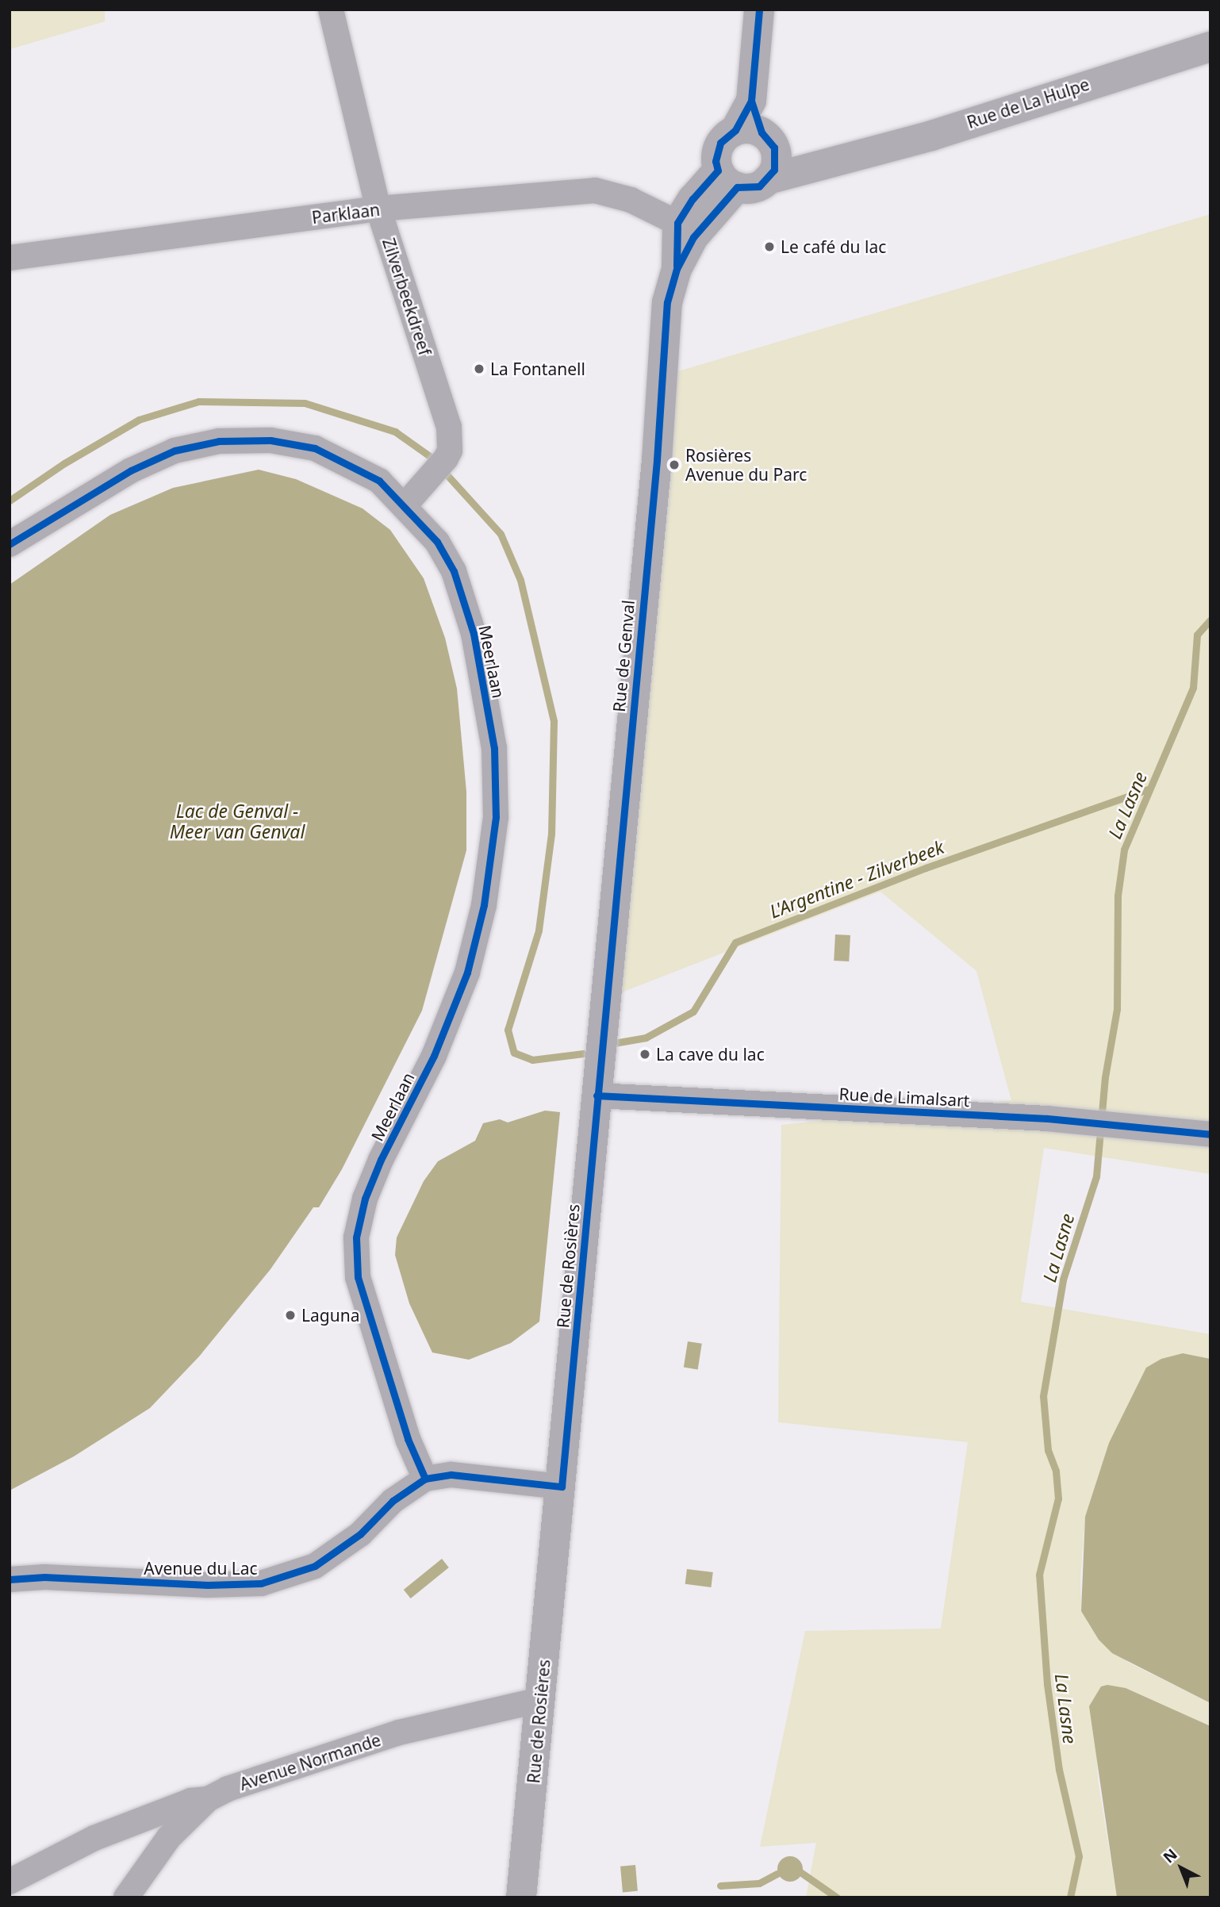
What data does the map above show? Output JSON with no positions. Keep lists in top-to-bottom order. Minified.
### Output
{"streets":{"street":["Rue de La Hulpe","Parklaan","Zilverbeekdreef","Rue de Genval","Meerlaan","Rue de Limalsart","Rue de Rosières","Avenue du Lac","Avenue Normande"]},"crossings":[["Rue de La Hulpe","Rue de Genval"],["Parklaan","Zilverbeekdreef"],["Parklaan","Rue de Genval"],["Zilverbeekdreef","Meerlaan"],["Rue de Genval","Rue de Rosières"],["Meerlaan","Avenue du Lac"],["Rue de Limalsart","Rue de Rosières"],["Rue de Rosières","Avenue du Lac"],["Rue de Rosières","Avenue Normande"]],"water":["La Lasne","Lac de Genval - Meer van Genval","L'Argentine - Zilverbeek"],"places":["Le café du lac","La Fontanell","Rosières Avenue du Parc","La cave du lac","Laguna"],"north":"top left"}
